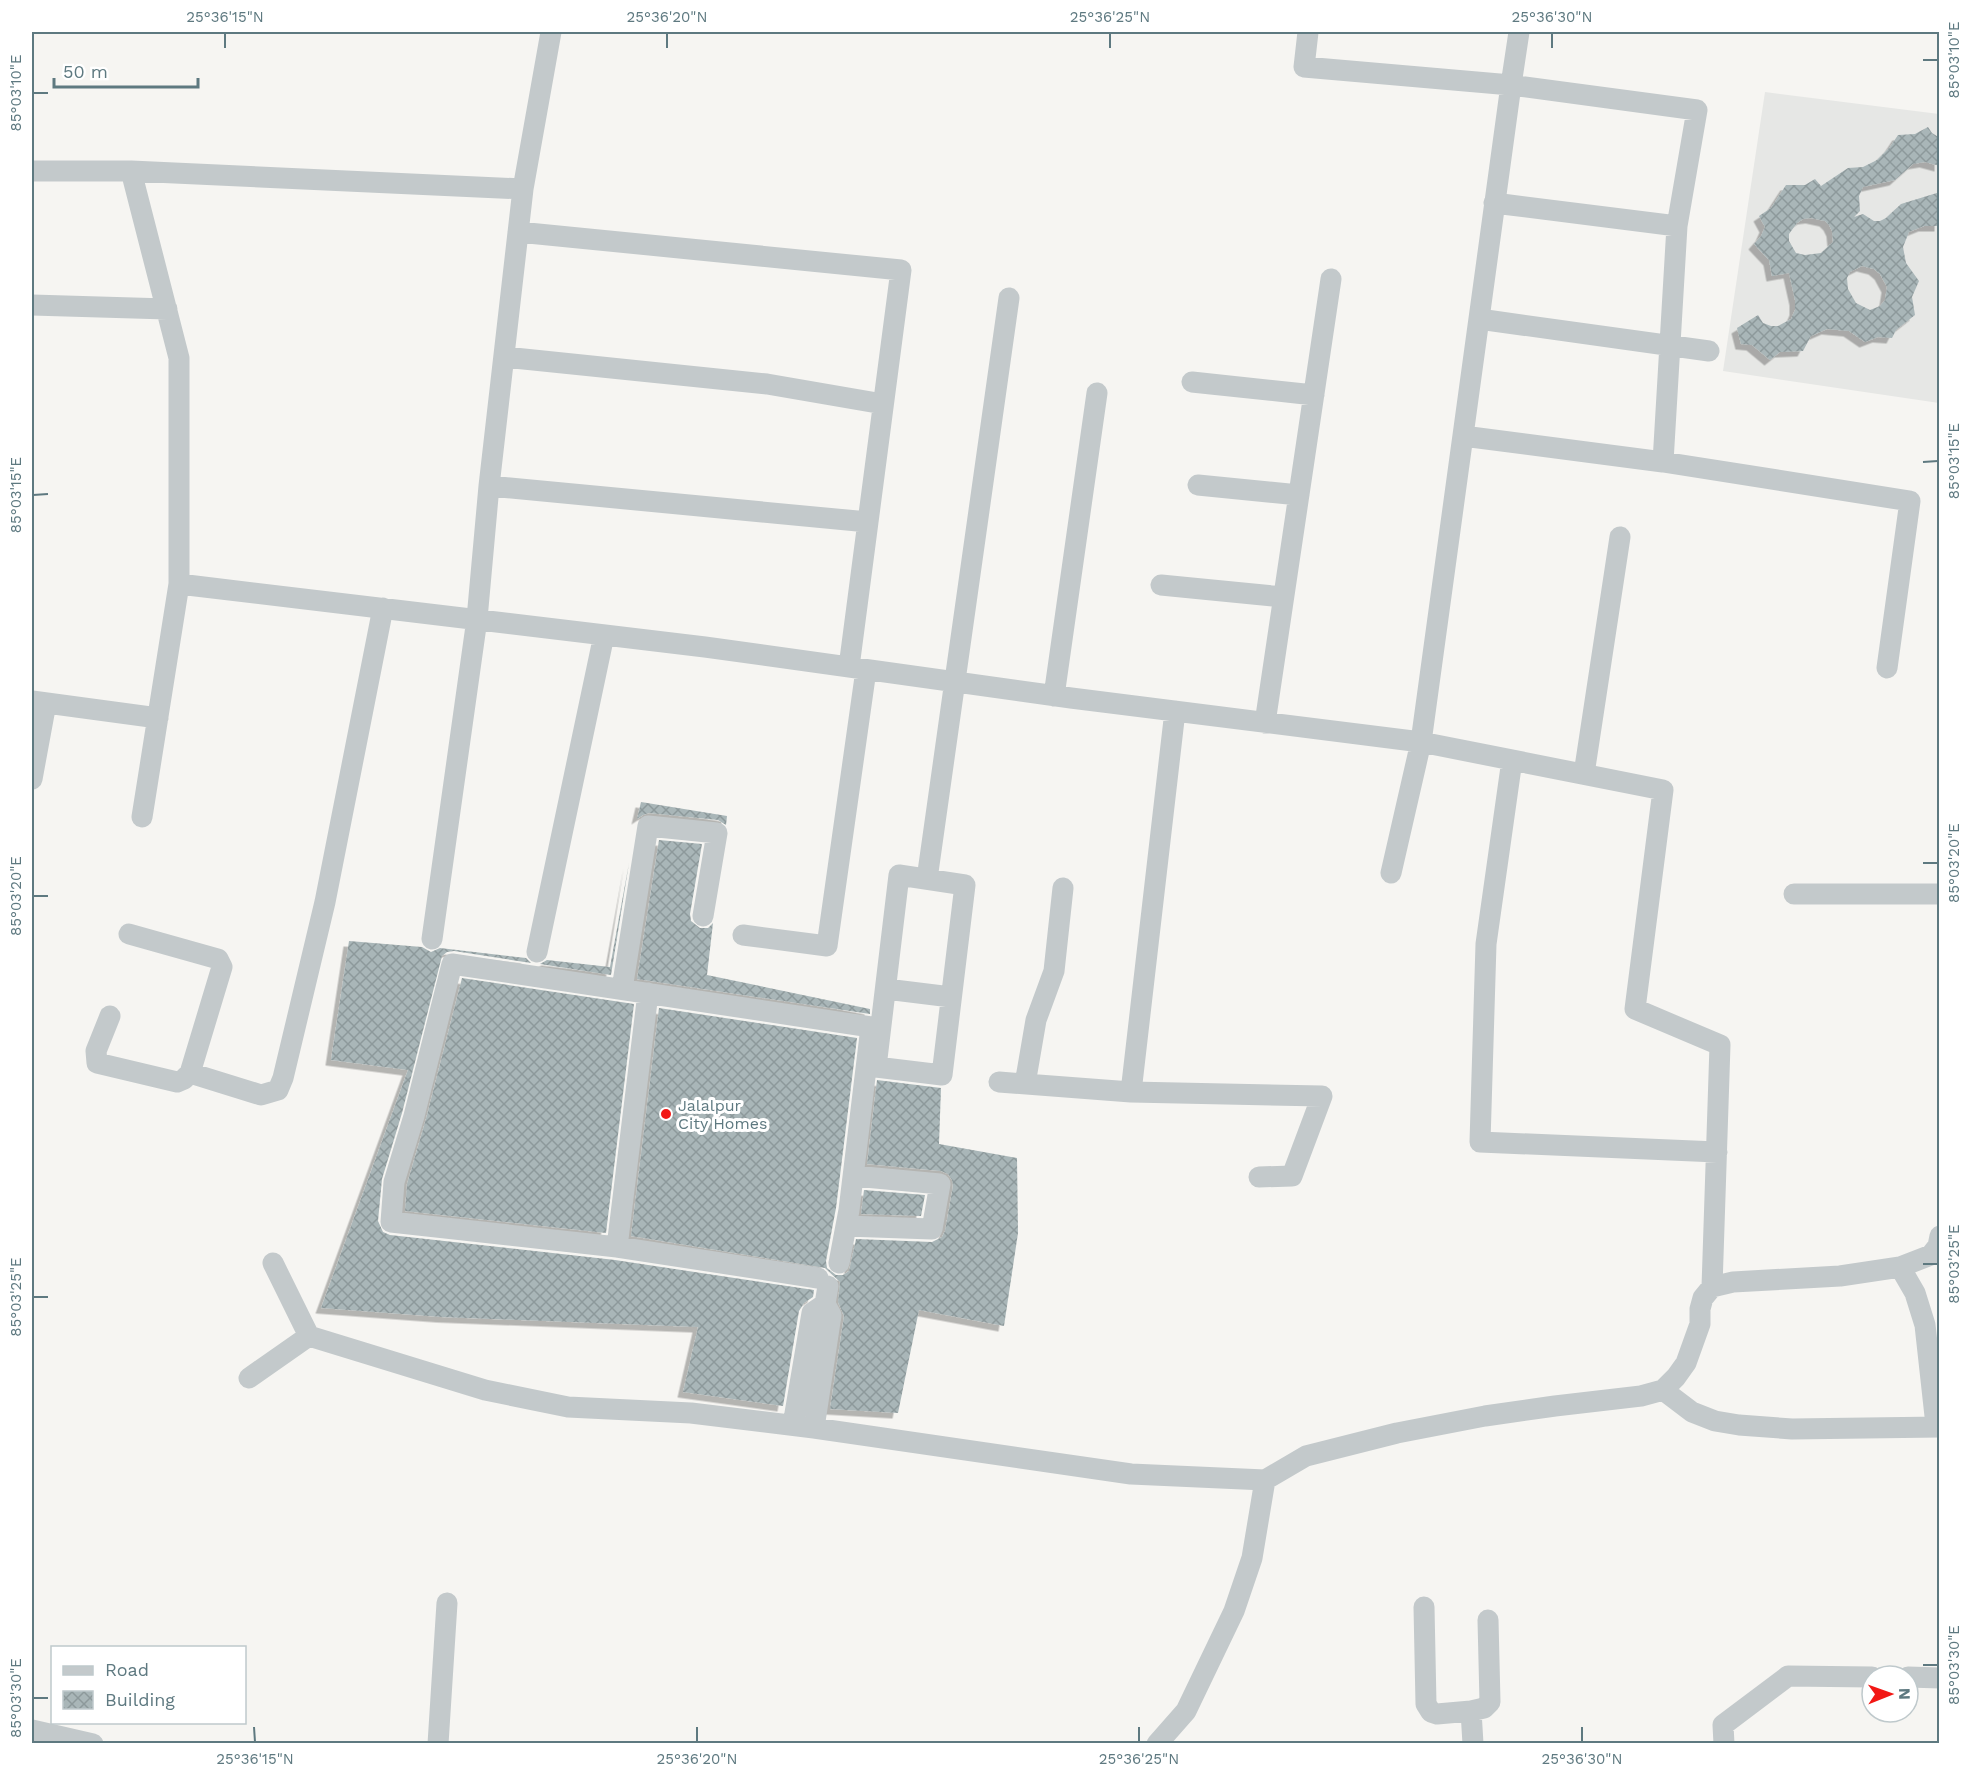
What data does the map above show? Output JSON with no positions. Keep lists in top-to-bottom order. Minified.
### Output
{"places":["Jalalpur City Homes"],"legend":["Road","Building"],"scale_bar":"50 m","north":"right","coordinates":["25°36'15\"N","25°36'20\"N","25°36'25\"N","25°36'30\"N","85°03'10\"E","85°03'15\"E","85°03'20\"E","85°03'25\"E","85°03'30\"E"]}
